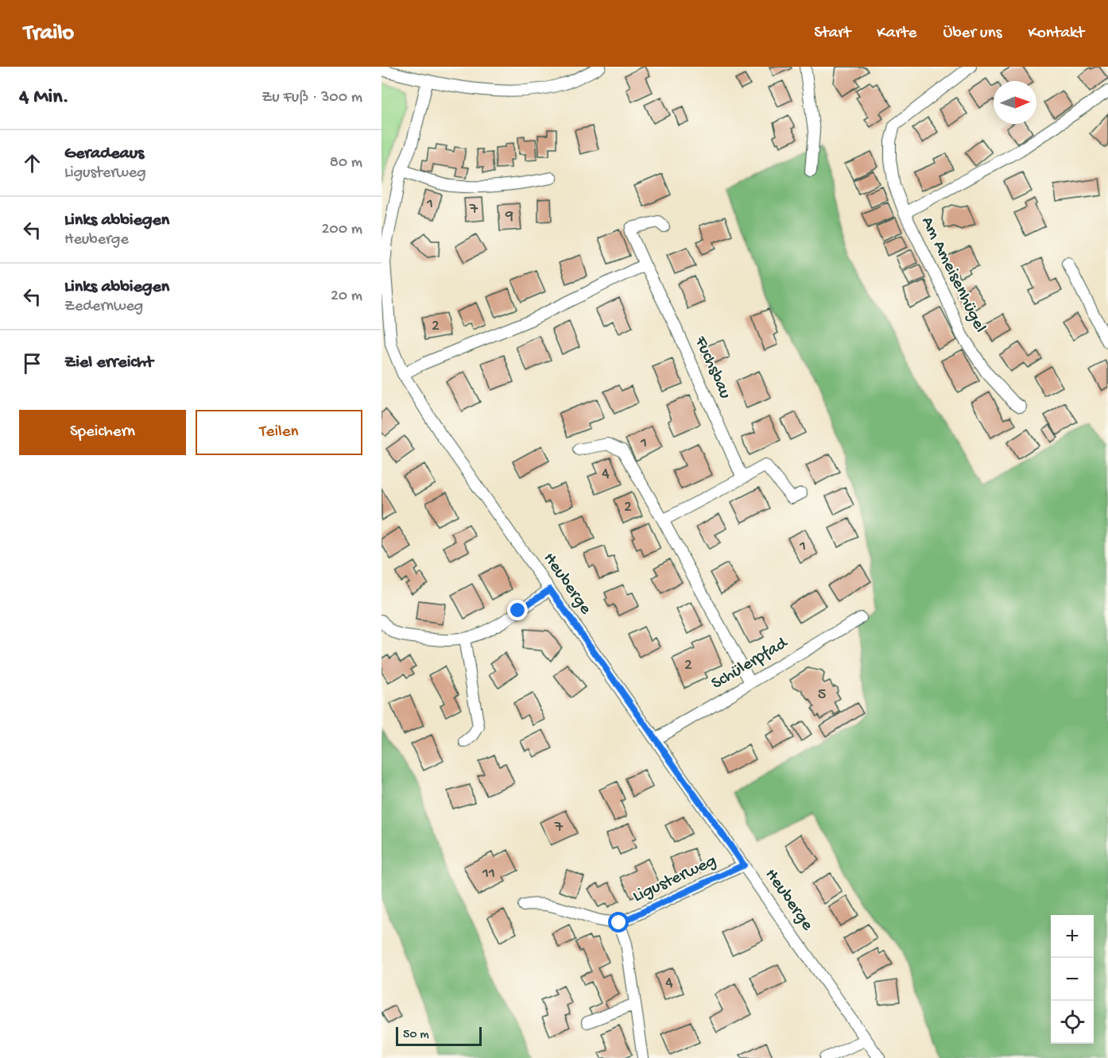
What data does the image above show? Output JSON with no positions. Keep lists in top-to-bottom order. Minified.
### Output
{"streets":{"street":["Am Ameisenhügel","Fuchsbau","Heuberge","Schülerpfad","Ligusterweg"]},"crossings":[["Heuberge","Schülerpfad"],["Heuberge","Ligusterweg"]],"house_numbers":["1","7","9","2","1","4","2","1","2","5","7","11","4"],"scale_bar":"50 m","north":"right","page":{"header":"Trailo","nav":["Start","Karte","Über uns","Kontakt"],"heading":["4 Min.","Zu Fuß · 300 m"],"list":[["Geradeaus","Ligusterweg","80 m"],["Links abbiegen","Heuberge","200 m"],["Links abbiegen","Zedernweg","20 m"],"Ziel erreicht"],"buttons":["Speichern","Teilen"],"map_buttons":["+","−"],"scale":"50 m"}}
